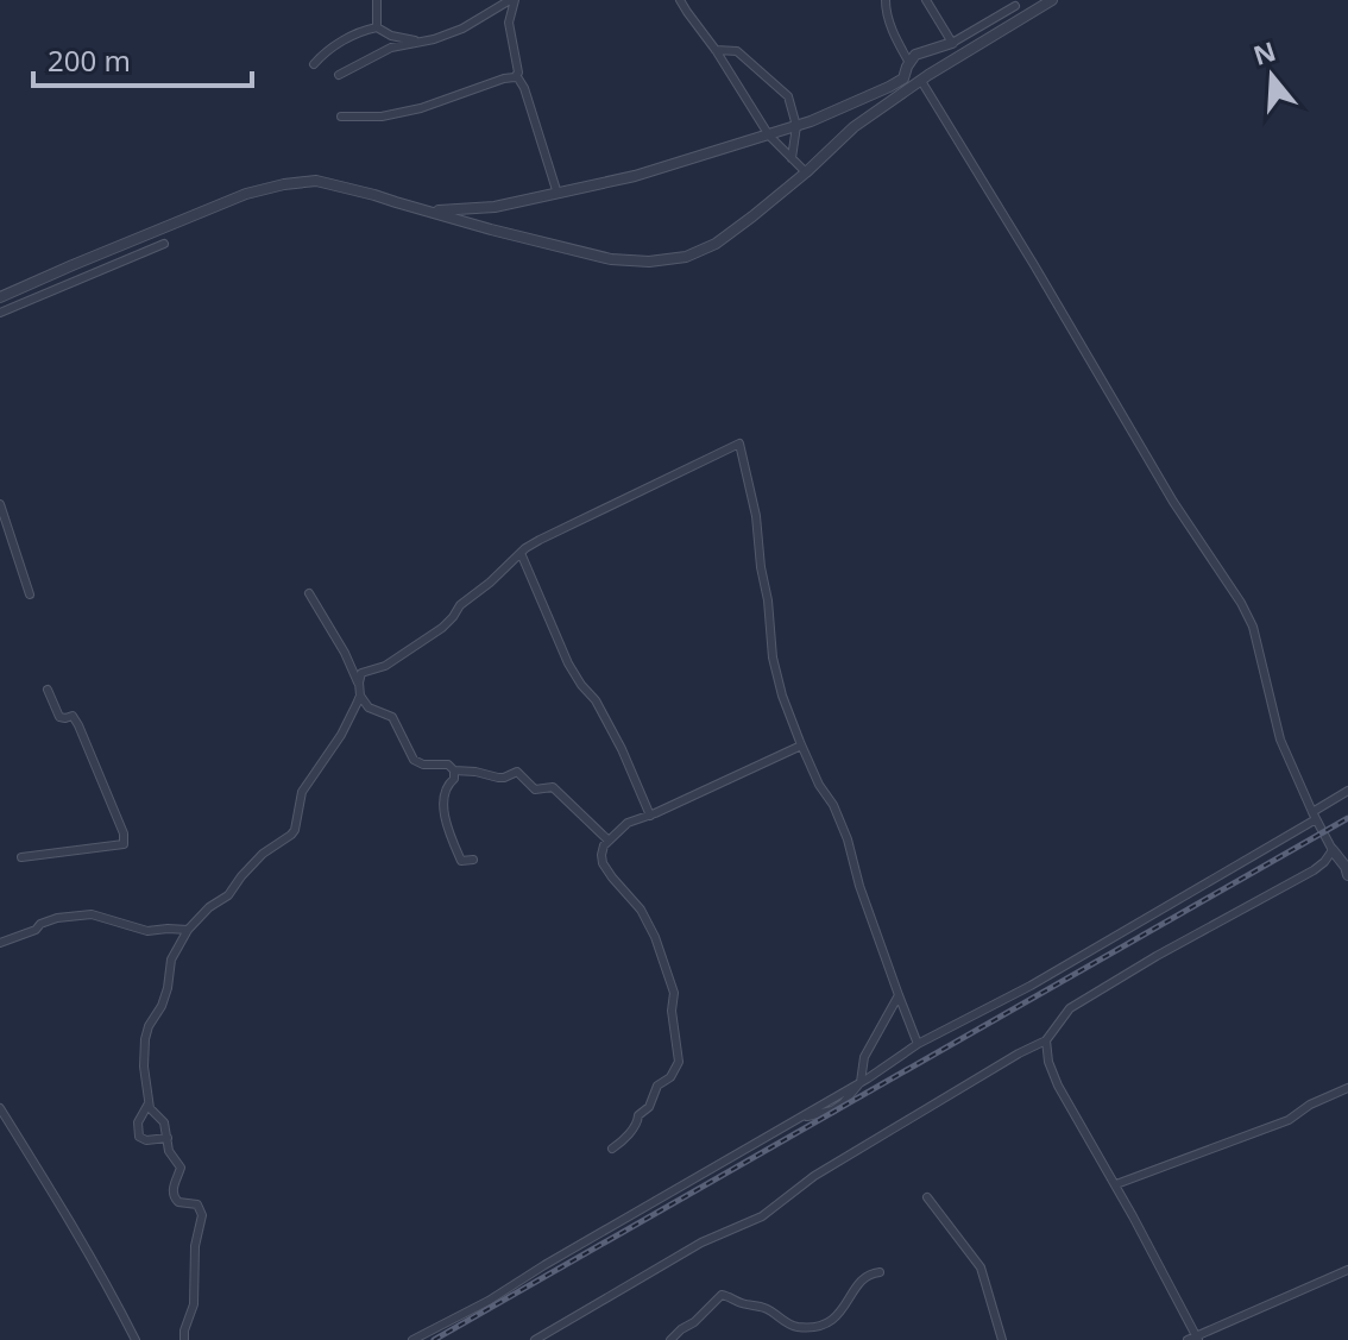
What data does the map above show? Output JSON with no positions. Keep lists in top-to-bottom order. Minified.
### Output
{"scale_bar":"200 m","north":"top"}
